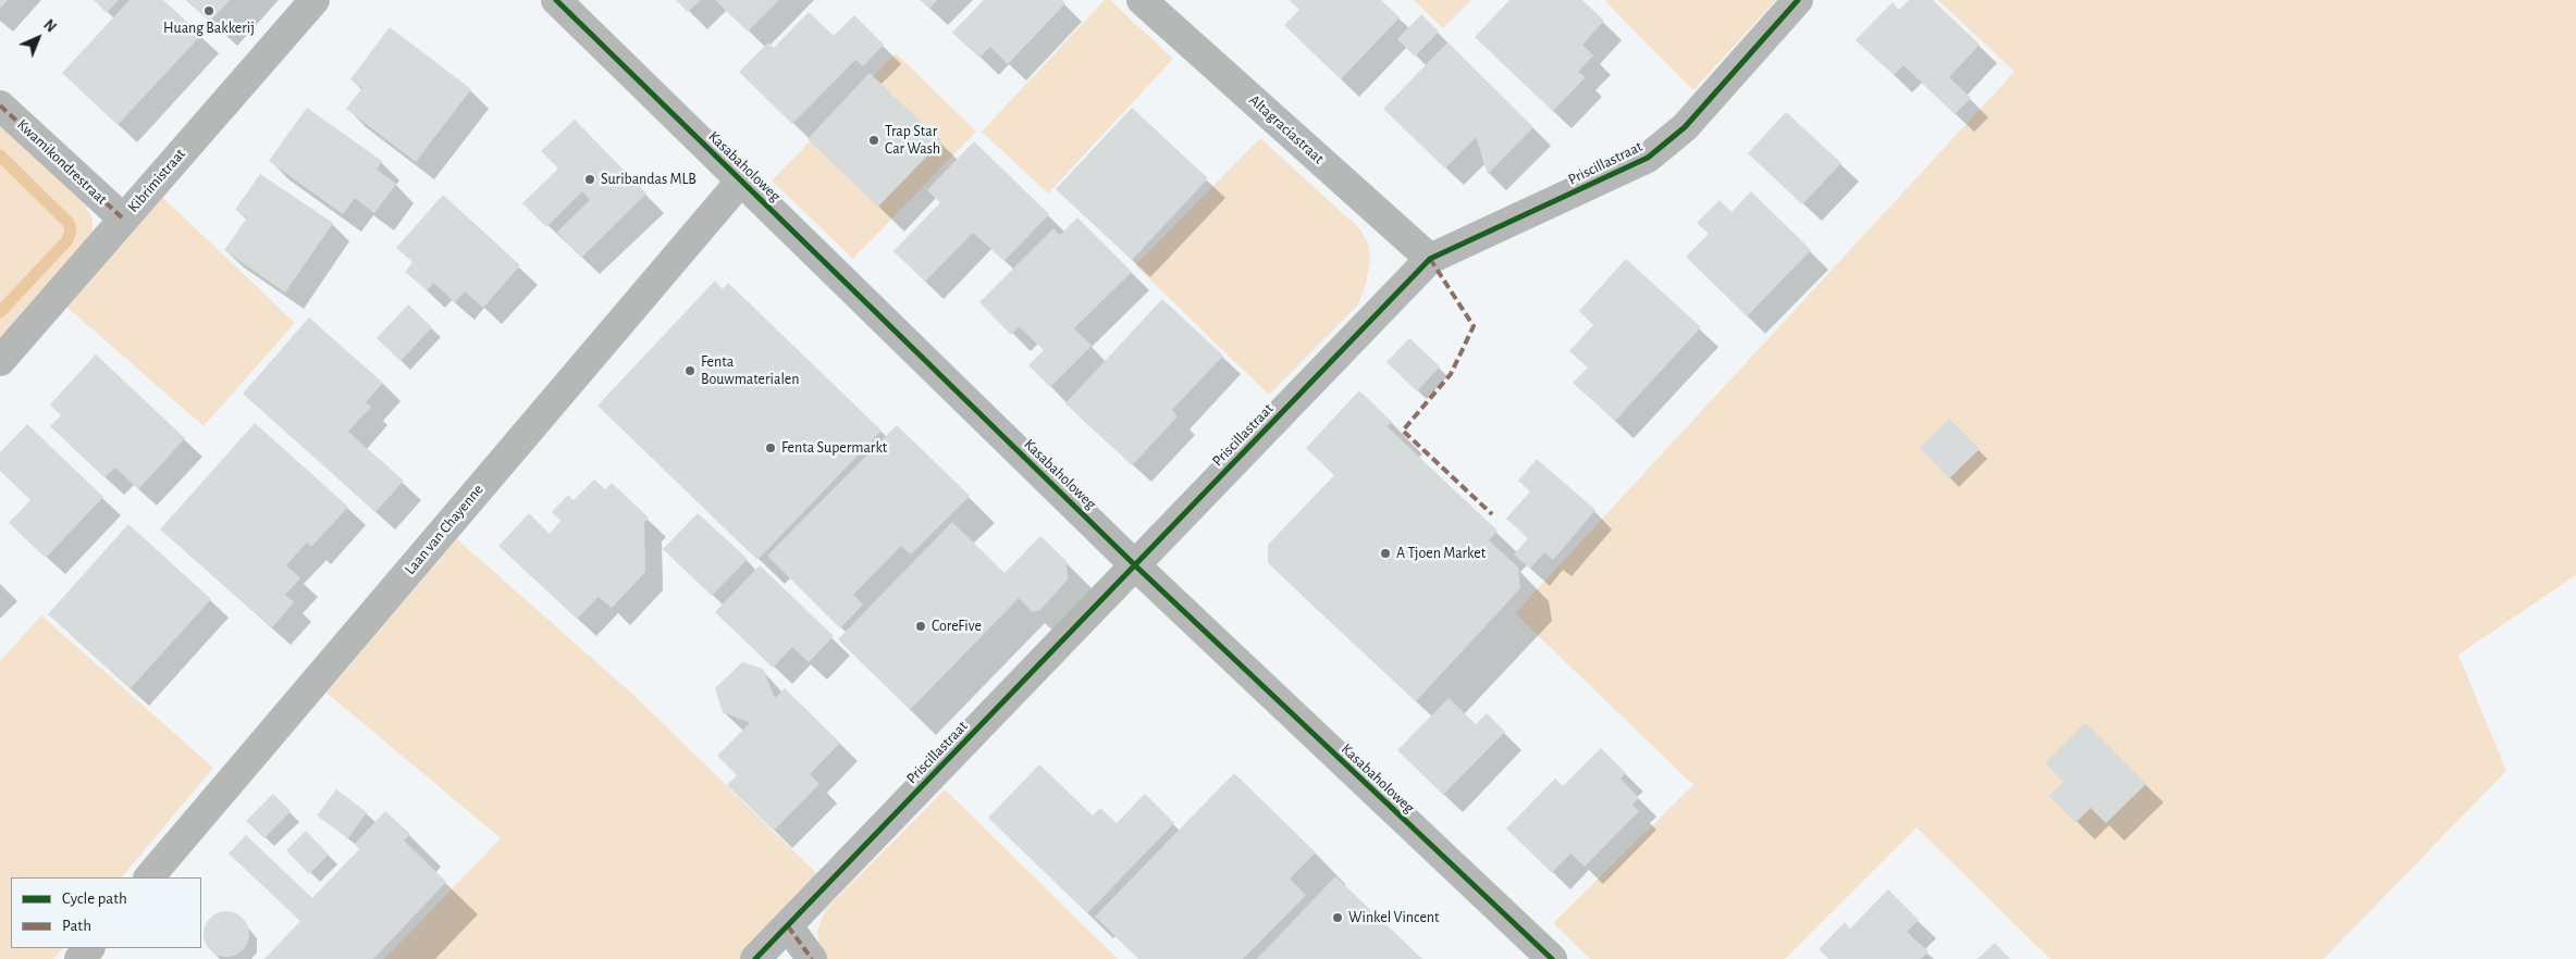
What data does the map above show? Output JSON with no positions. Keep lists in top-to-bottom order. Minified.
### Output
{"streets":{"street":["Altagraciastraat","Kwamikondrestraat","Priscillastraat","Kasabaholoweg","Kibrimistraat","Laan van Chayenne"]},"crossings":[["Altagraciastraat","Priscillastraat"],["Kwamikondrestraat","Kibrimistraat"],["Priscillastraat","Kasabaholoweg"],["Kasabaholoweg","Laan van Chayenne"]],"places":["Huang Bakkerij","Trap Star Car Wash","Suribandas MLB","Fenta Bouwmaterialen","Fenta Supermarkt","A Tjoen Market","CoreFive","Winkel Vincent"],"legend":["Cycle path","Path"],"north":"top right"}
